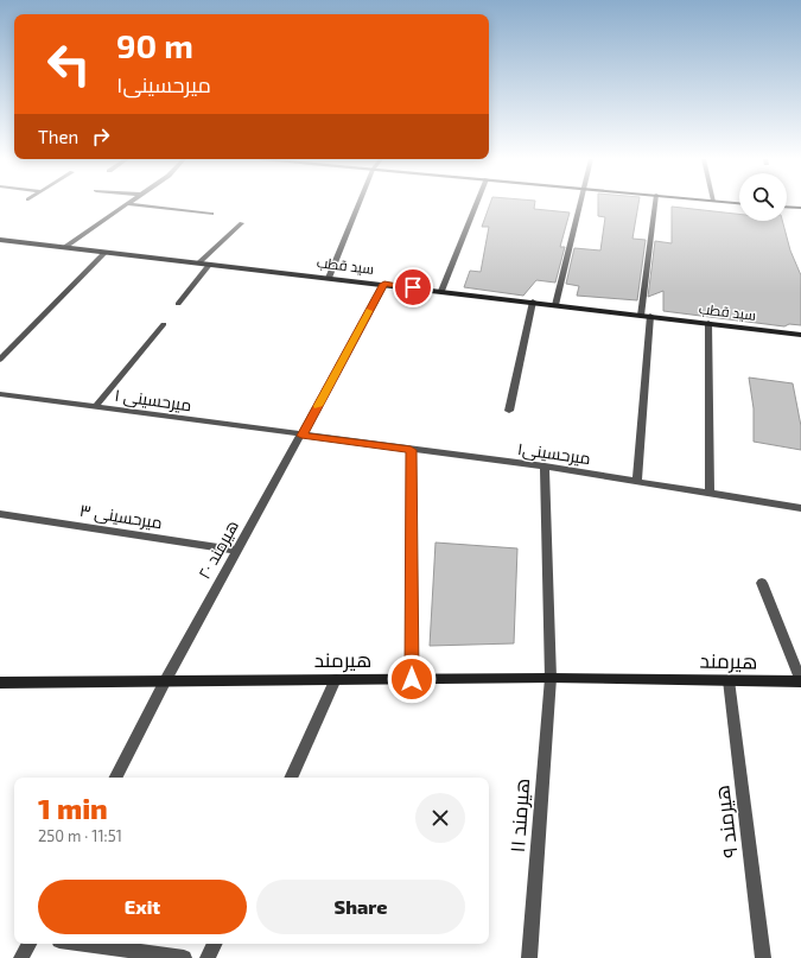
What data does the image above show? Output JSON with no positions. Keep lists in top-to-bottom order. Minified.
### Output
{"streets":{"street":["سید قطب","میرحسینی ۱","میرحسینی۱","میرحسینی ۳","هیرمند ۲۰","هیرمند","هیرمند ۱۱","هیرمند ۹"]},"crossings":[["سید قطب","هیرمند ۲۰"],["میرحسینی ۱","میرحسینی۱"],["میرحسینی ۱","هیرمند ۲۰"],["میرحسینی۱","هیرمند ۲۰"],["میرحسینی۱","هیرمند ۱۱"],["میرحسینی ۳","هیرمند ۲۰"],["هیرمند ۲۰","هیرمند"],["هیرمند","هیرمند ۱۱"],["هیرمند","هیرمند ۹"]],"page":{"turn":["90 m","میرحسینی۱"],"then":"Then","heading":["1 min","250 m · 11:51"],"buttons":["Exit","Share"]}}
